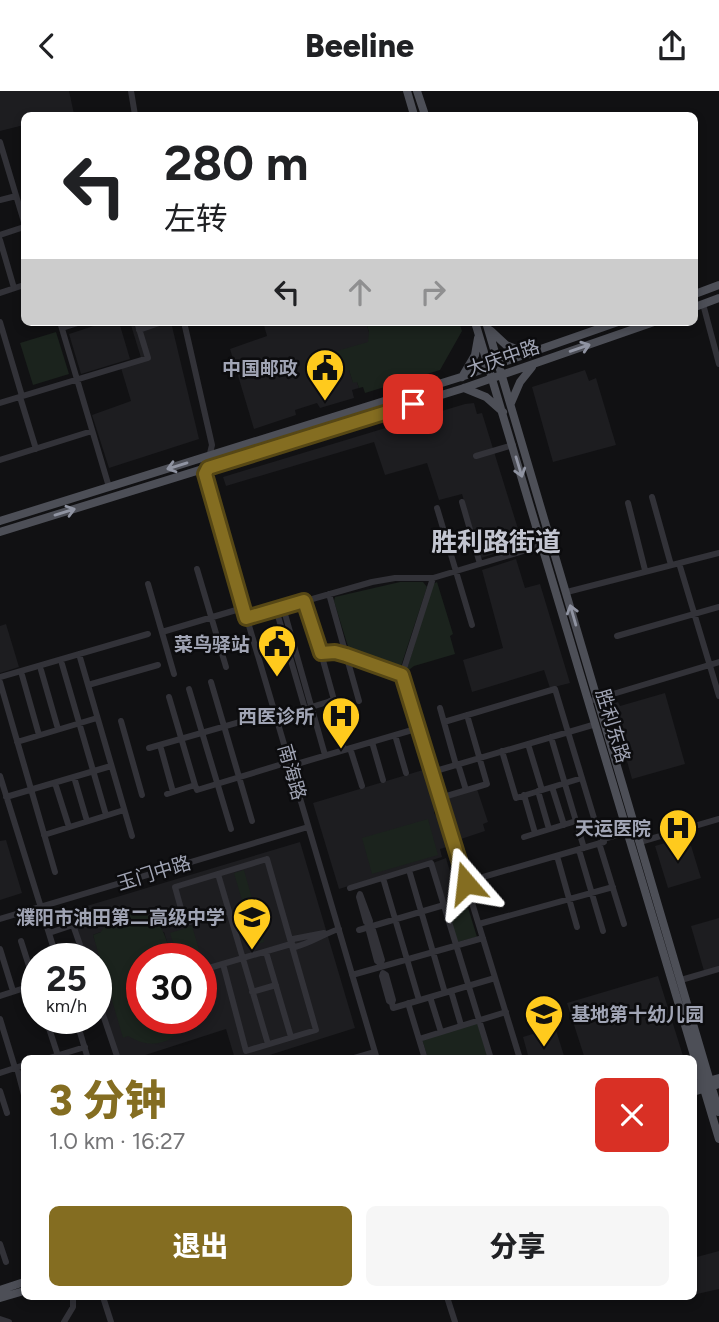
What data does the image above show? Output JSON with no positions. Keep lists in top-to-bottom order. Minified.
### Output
{"streets":{"main road":["大庆中路","胜利东路"],"street":["南海路","玉门中路"]},"crossings":[["大庆中路","胜利东路"],["大庆中路","南海路"],["南海路","玉门中路"]],"districts":["胜利路街道"],"places":{"public building":["中国邮政","菜鸟驿站"],"hospital":["西医诊所","天运医院"],"school or university":["濮阳市油田第二高级中学","基地第十幼儿园"]},"page":{"header":"Beeline","turn":["280 m","左转"],"speed":"25 km/h","limit":"30","heading":["3 分钟","1.0 km · 16:27"],"buttons":["退出","分享"]}}
